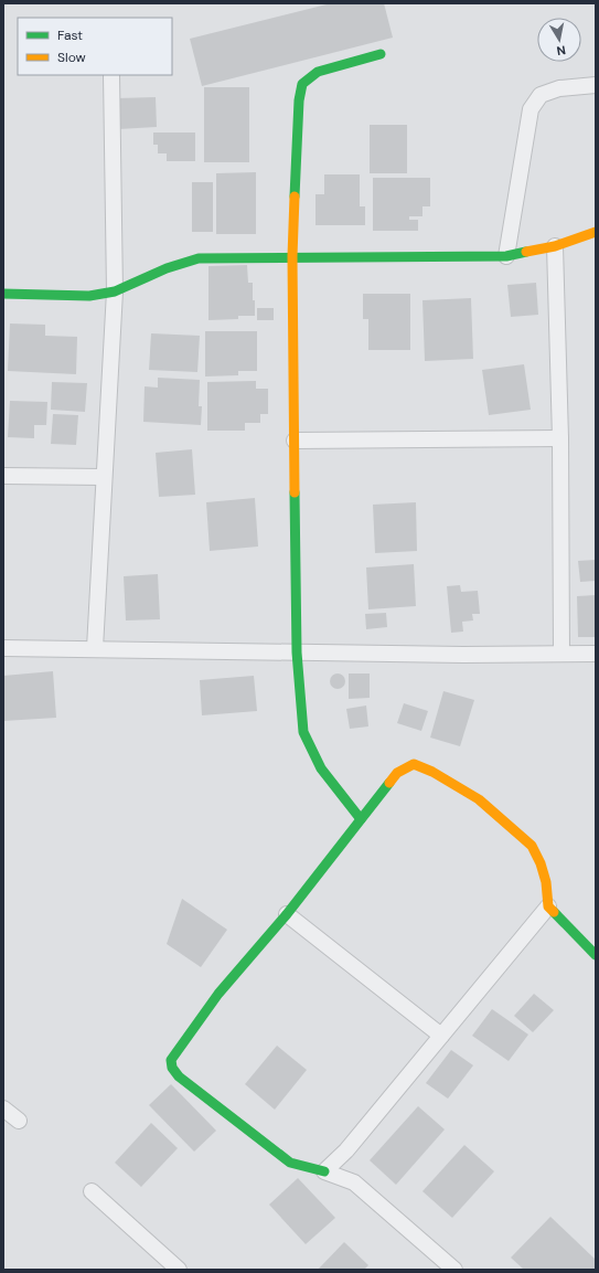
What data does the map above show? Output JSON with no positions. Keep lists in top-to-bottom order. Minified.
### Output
{"legend":["Fast","Slow"],"north":"bottom"}
